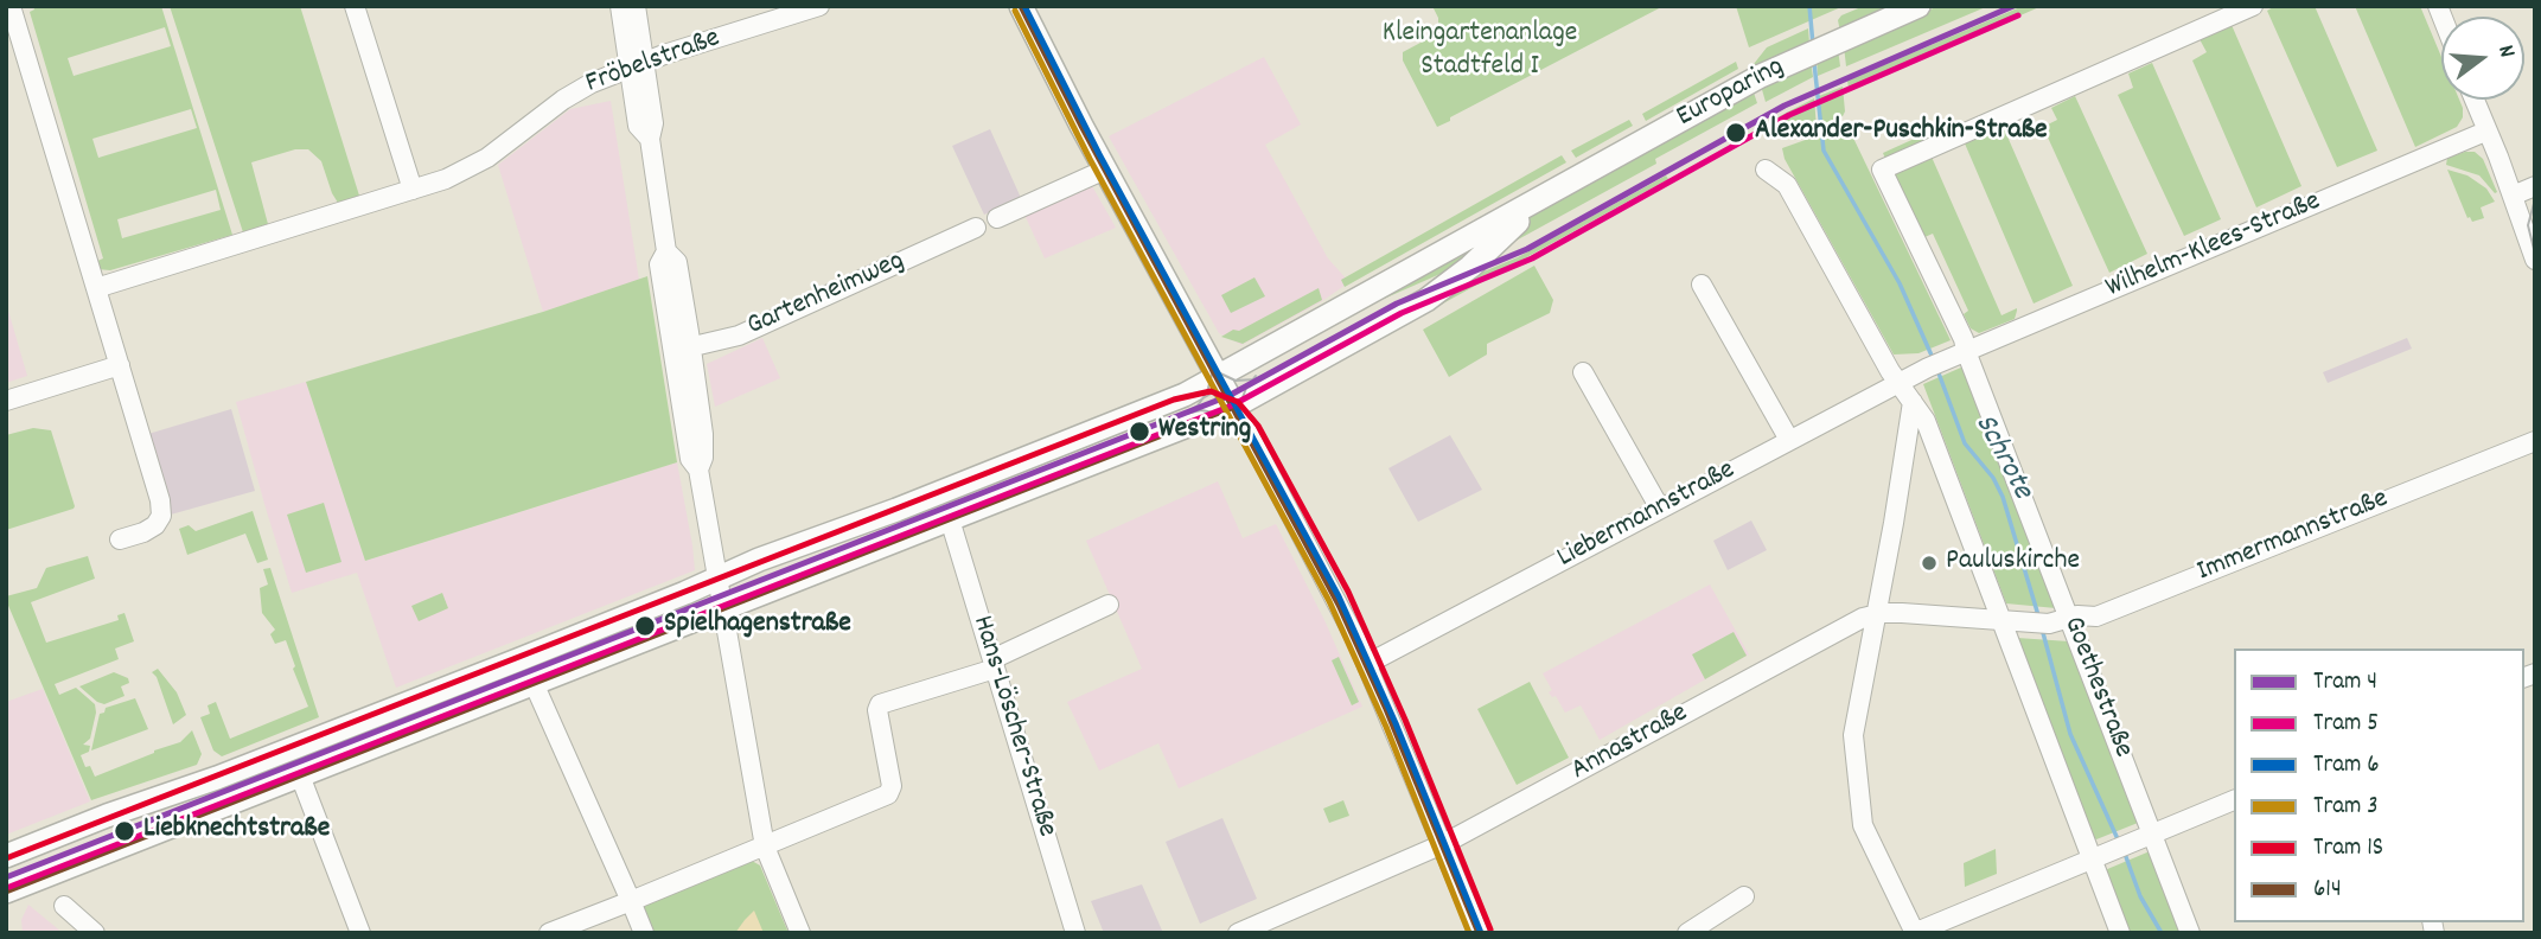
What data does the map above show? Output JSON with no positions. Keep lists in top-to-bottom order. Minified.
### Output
{"streets":{"main road":["Europaring"],"street":["Fröbelstraße","Wilhelm-Klees-Straße","Gartenheimweg","Liebermannstraße","Immermannstraße","Goethestraße","Hans-Löscher-Straße","Annastraße"]},"crossings":[["Wilhelm-Klees-Straße","Liebermannstraße"],["Wilhelm-Klees-Straße","Goethestraße"],["Immermannstraße","Goethestraße"],["Immermannstraße","Annastraße"]],"water":["Schrote"],"parks":["Kleingartenanlage Stadtfeld I"],"places":["Alexander-Puschkin-Straße","Westring","Pauluskirche","Spielhagenstraße","Liebknechtstraße"],"lines":["tram line 4","tram line 6","transit line 614","tram line 3","tram line 5","tram line 1S"],"legend":["Tram 4","Tram 5","Tram 6","Tram 3","Tram 1S","614"],"north":"right"}
